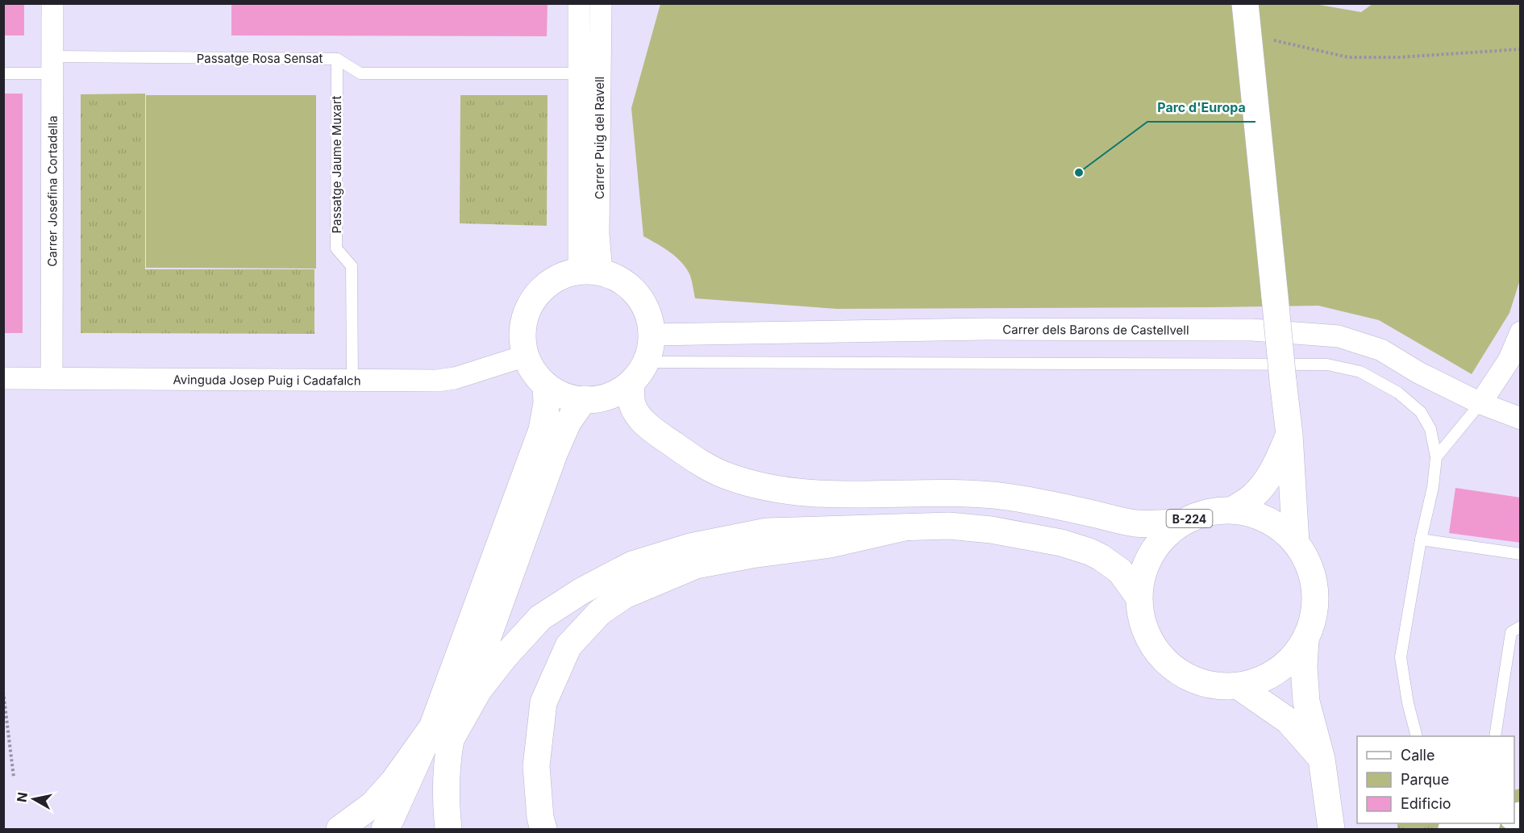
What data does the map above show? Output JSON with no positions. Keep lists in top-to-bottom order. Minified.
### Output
{"streets":{"main road":["B-224"],"street":["Carrer Puig del Ravell","Carrer Josefina Cortadella","Carrer dels Barons de Castellvell","Avinguda Josep Puig i Cadafalch"],"lane":["Passatge Rosa Sensat","Passatge Jaume Muxart"]},"crossings":[["Passatge Rosa Sensat","Carrer Puig del Ravell"],["Passatge Rosa Sensat","Passatge Jaume Muxart"],["Passatge Rosa Sensat","Carrer Josefina Cortadella"],["Carrer Puig del Ravell","Carrer dels Barons de Castellvell"],["Carrer Puig del Ravell","Avinguda Josep Puig i Cadafalch"],["Passatge Jaume Muxart","Avinguda Josep Puig i Cadafalch"],["Carrer Josefina Cortadella","Avinguda Josep Puig i Cadafalch"],["Carrer dels Barons de Castellvell","Avinguda Josep Puig i Cadafalch"]],"places":["Parc d'Europa"],"legend":["Calle","Parque","Edificio"],"north":"left"}
